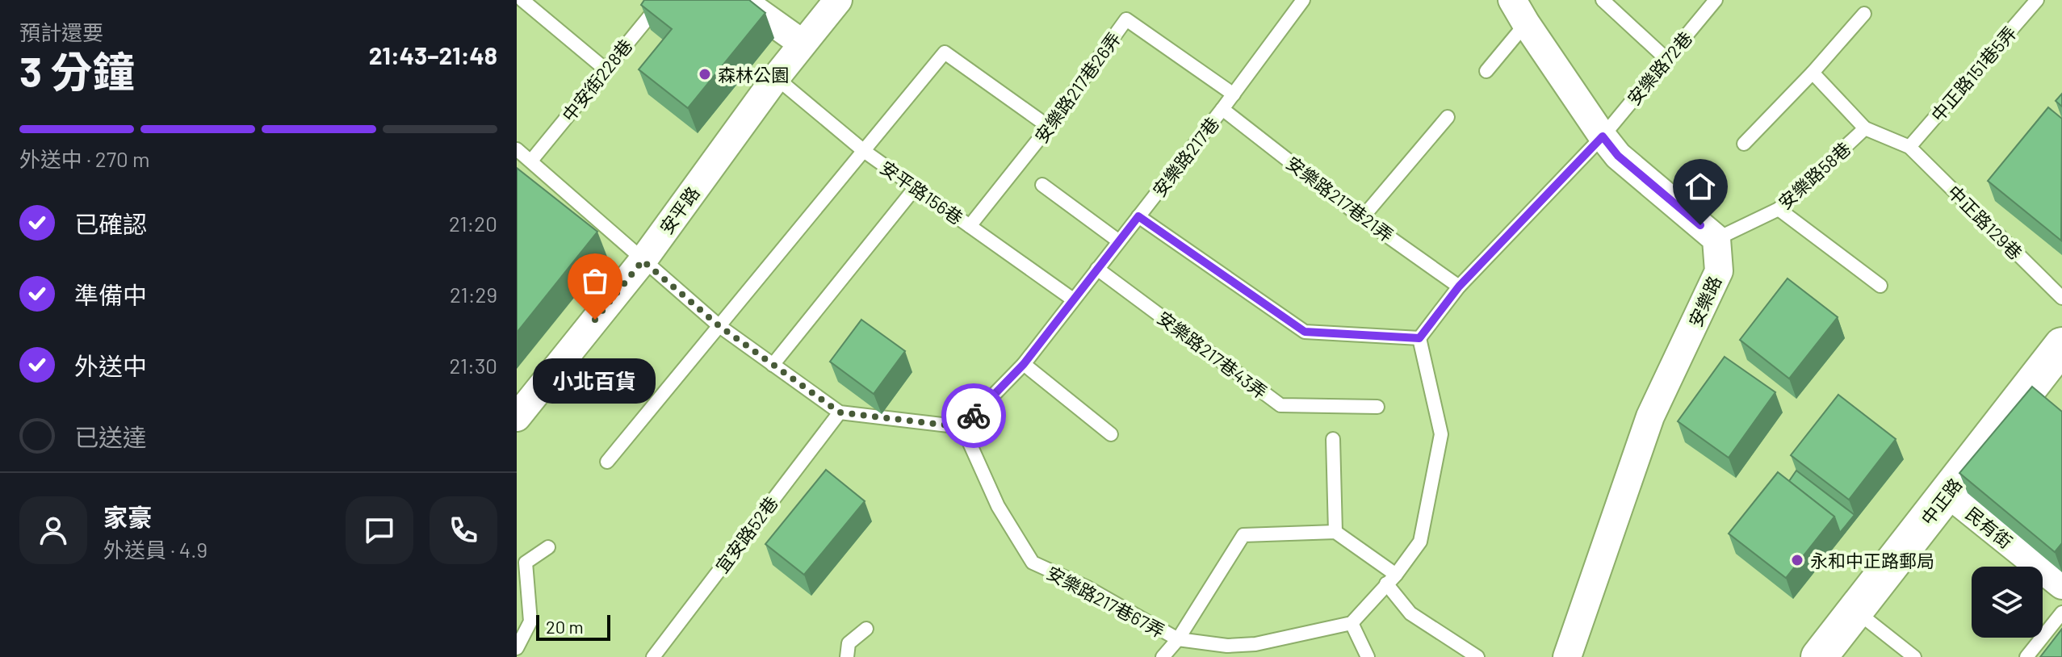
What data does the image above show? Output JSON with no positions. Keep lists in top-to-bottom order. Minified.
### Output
{"streets":{"street":["安平路","安樂路","中正路","民有街"],"lane":["安樂路72巷","中正路151巷5弄","中安街228巷","安樂路217巷26弄","安樂路217巷","安樂路58巷","安平路156巷","安樂路217巷21弄","中正路129巷","安樂路217巷43弄","宜安路52巷","安樂路217巷67弄"]},"crossings":[["安樂路72巷","安樂路217巷21弄"],["中正路151巷5弄","安樂路58巷"],["中正路151巷5弄","中正路129巷"],["安樂路217巷26弄","安樂路217巷"],["安樂路217巷26弄","安平路156巷"],["安樂路217巷","安平路156巷"],["安樂路217巷","安樂路217巷21弄"],["安樂路217巷","安樂路217巷43弄"],["安樂路217巷","安樂路217巷67弄"],["安樂路58巷","中正路129巷"],["安樂路58巷","安樂路"],["安平路156巷","安平路"],["中正路","民有街"]],"places":["森林公園","小北百貨","永和中正路郵局"],"scale_bar":"20 m","page":{"heading":["3 分鐘","預計還要","21:43–21:48"],"panel":["家豪","外送員 · 4.9"],"bar":"外送中 · 270 m","list":[["已確認","21:20"],["準備中","21:29"],["外送中","21:30"],"已送達"],"bubble":"小北百貨","scale":"20 m"}}
